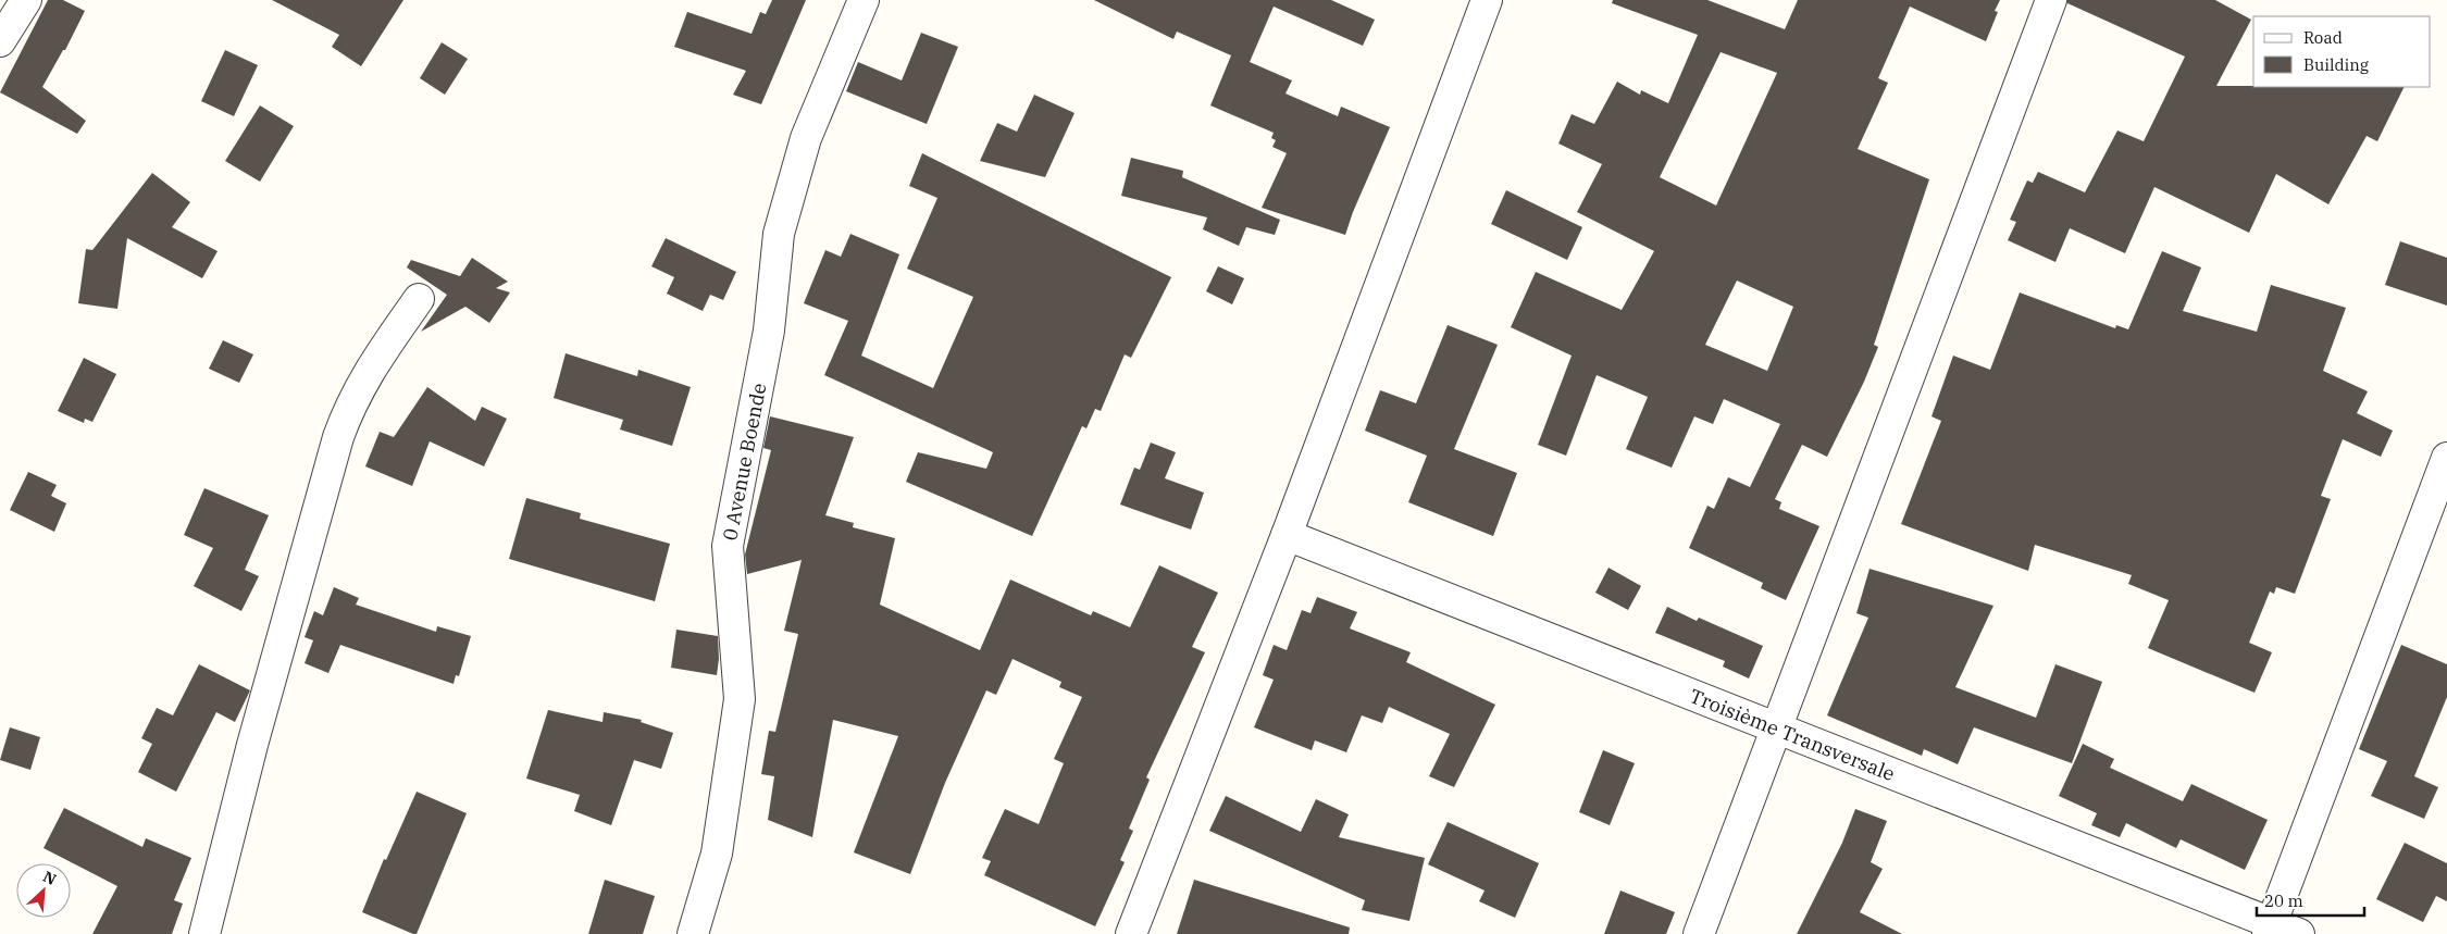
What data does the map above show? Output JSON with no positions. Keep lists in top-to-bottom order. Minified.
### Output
{"streets":{"street":["0 Avenue Boende","Troisième Transversale"]},"legend":["Road","Building"],"scale_bar":"20 m","north":"top right"}
